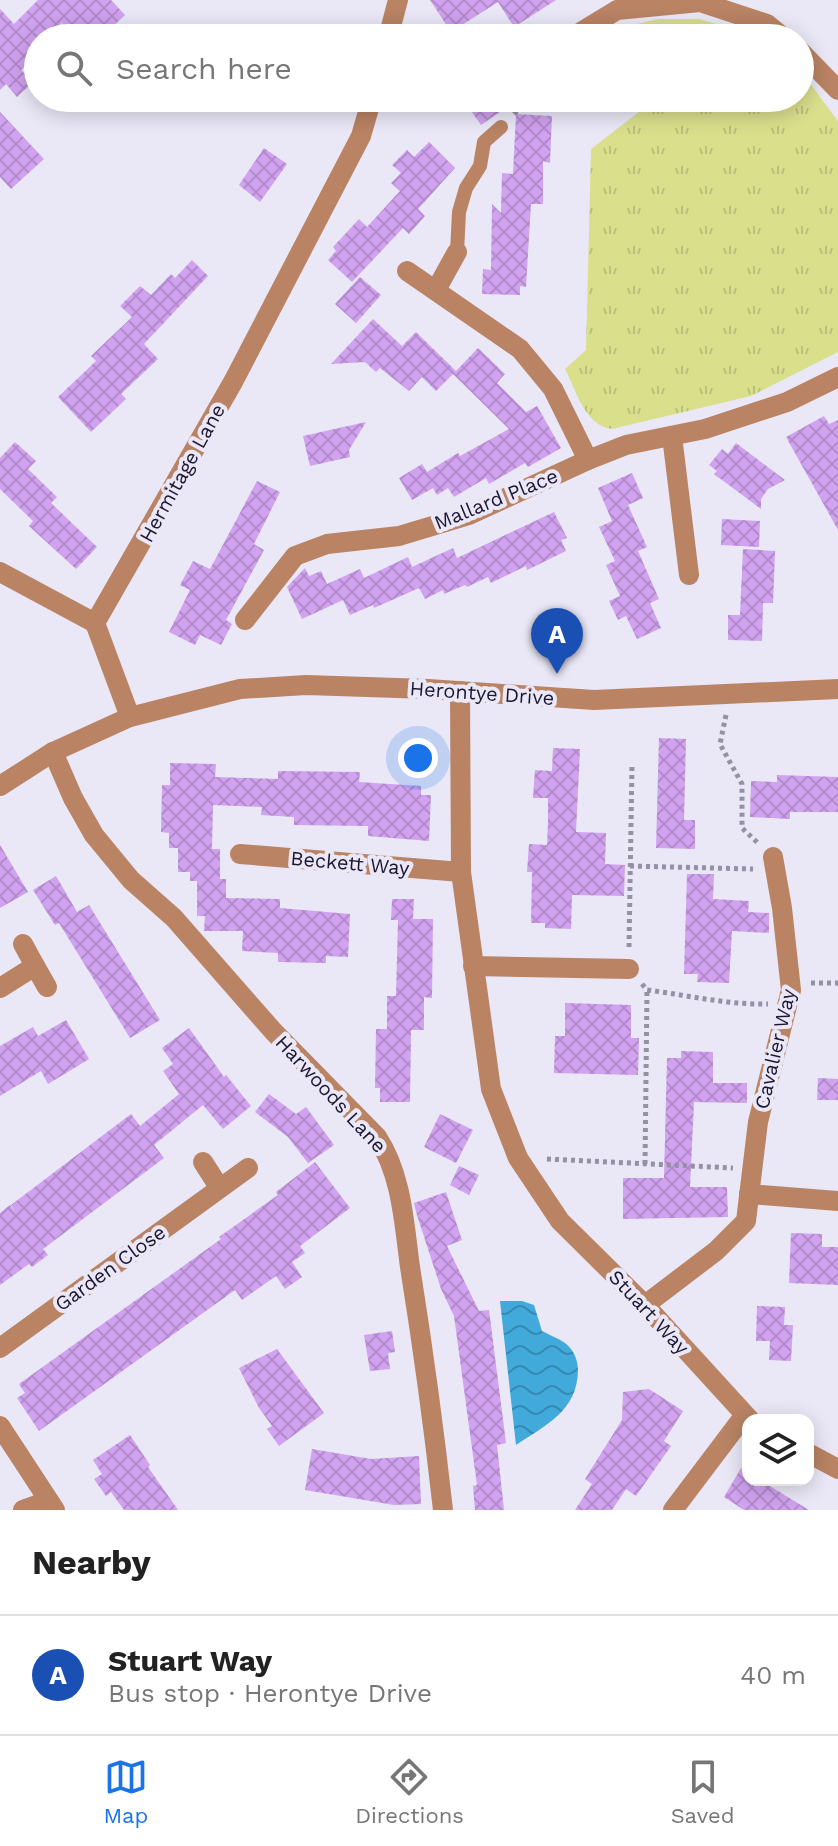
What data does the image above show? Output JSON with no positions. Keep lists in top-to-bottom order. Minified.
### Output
{"streets":{"street":["Hermitage Lane","Mallard Place","Herontye Drive","Beckett Way","Cavalier Way","Harwoods Lane","Garden Close","Stuart Way"]},"crossings":[["Herontye Drive","Stuart Way"],["Beckett Way","Stuart Way"],["Cavalier Way","Stuart Way"]],"page":{"search":"Search here","pins":"A","heading":"Nearby","list":[{"mark":"A","name":"Stuart Way","note":"Bus stop · Herontye Drive","value":"40 m"}],"nav":["Map","Directions","Saved"]}}
